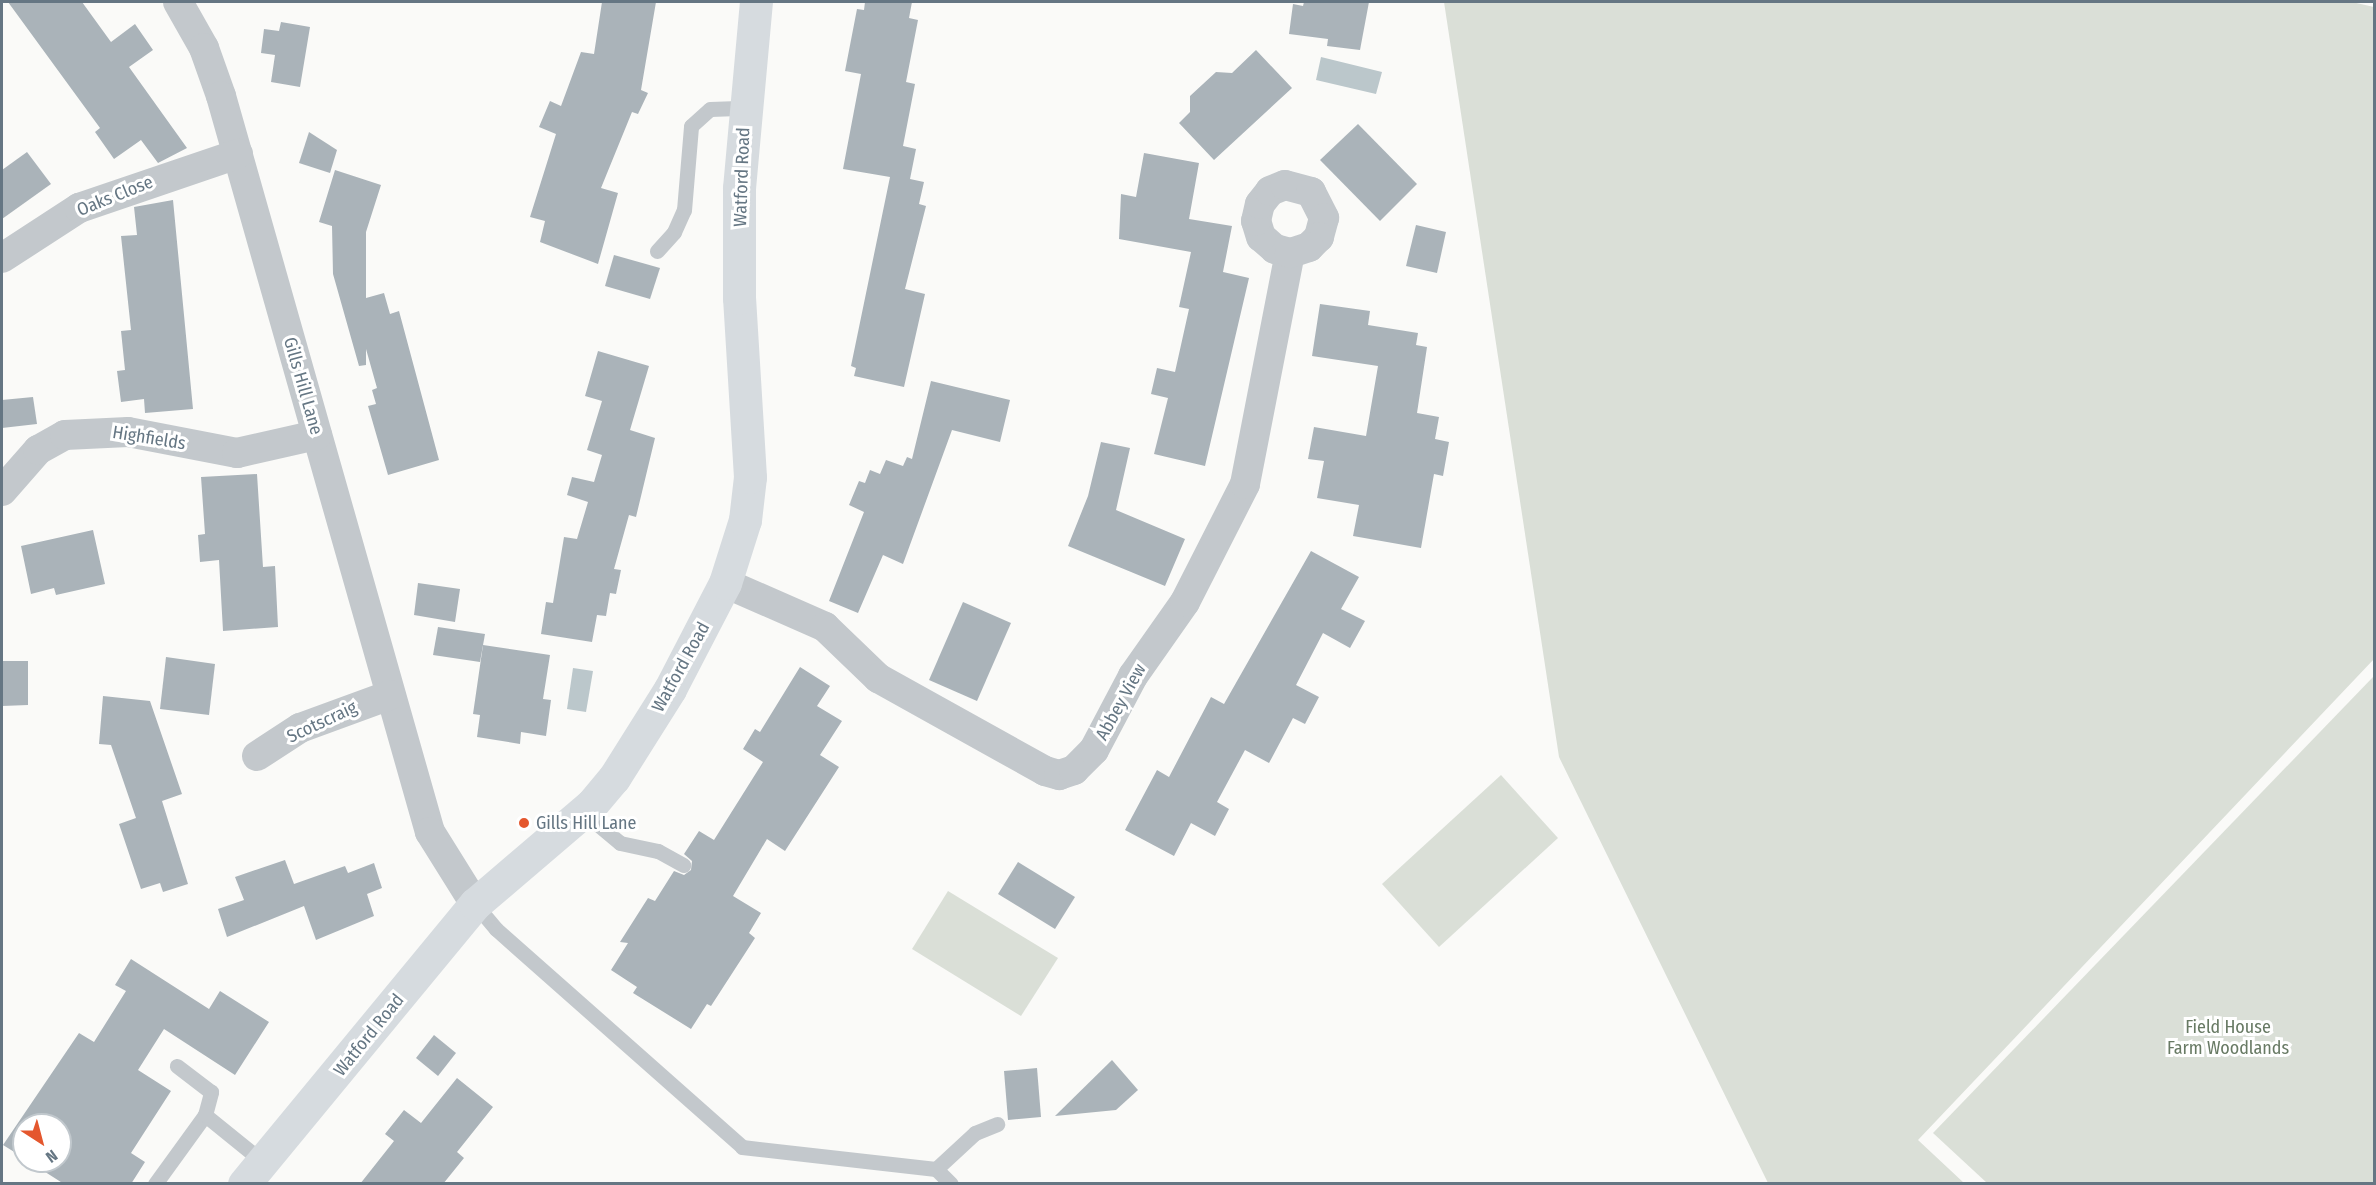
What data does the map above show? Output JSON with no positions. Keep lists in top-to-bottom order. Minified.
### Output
{"streets":{"main road":["Watford Road"],"street":["Oaks Close","Gills Hill Lane","Highfields","Abbey View","Scotscraig"]},"crossings":[["Watford Road","Gills Hill Lane"],["Watford Road","Abbey View"],["Oaks Close","Gills Hill Lane"],["Gills Hill Lane","Highfields"],["Gills Hill Lane","Scotscraig"]],"parks":["Field House Farm Woodlands"],"places":["Gills Hill Lane"],"north":"bottom right"}
